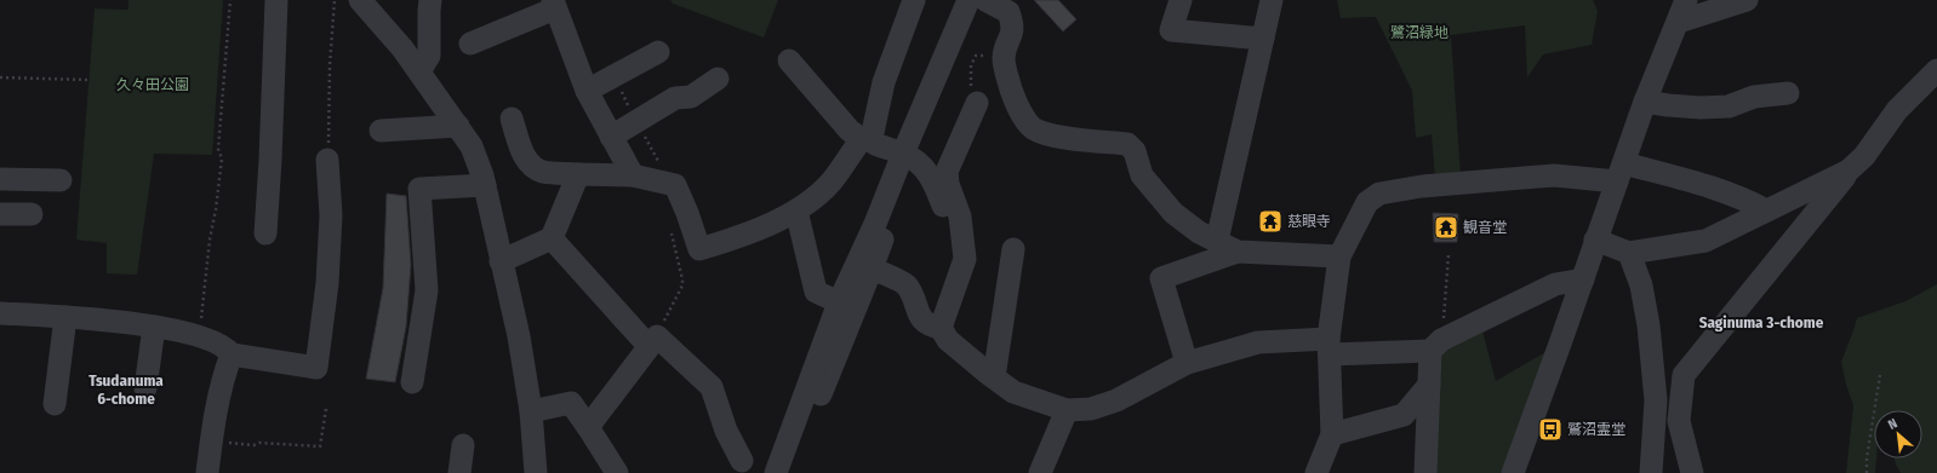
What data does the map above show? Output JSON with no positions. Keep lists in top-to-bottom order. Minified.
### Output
{"districts":["Saginuma 3-chome","Tsudanuma 6-chome"],"parks":["鷺沼緑地","久々田公園"],"places":{"temple":["慈眼寺","観音堂"],"bus stop":["鷲沼霊堂"]},"north":"top left"}
